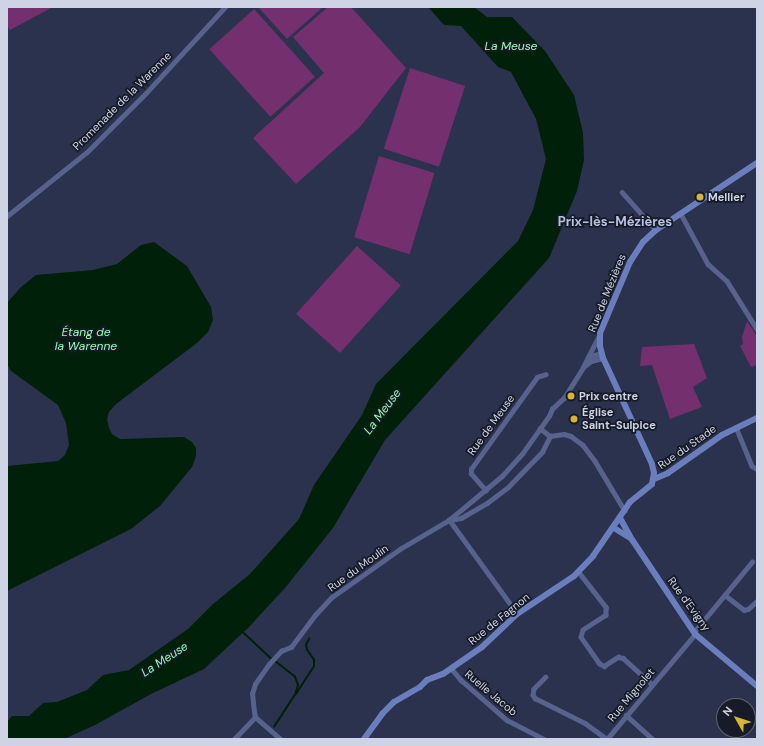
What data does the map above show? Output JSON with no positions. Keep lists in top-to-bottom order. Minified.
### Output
{"streets":{"street":["Promenade de la Warenne","Rue de Mézières","Rue de Meuse","Rue du Stade","Rue du Moulin","Rue d'Evigny","Rue de Fagnon","Ruelle Jacob","Rue Mignolet"]},"crossings":[["Rue de Mézières","Rue du Moulin"],["Rue de Meuse","Rue du Moulin"],["Rue du Stade","Rue d'Evigny"],["Rue du Stade","Rue de Fagnon"],["Rue d'Evigny","Rue de Fagnon"],["Rue d'Evigny","Rue Mignolet"],["Rue de Fagnon","Ruelle Jacob"]],"districts":["Prix-lès-Mézières"],"water":["La Meuse","Étang de la Warenne"],"places":["Mellier","Prix centre","Église Saint-Sulpice"],"north":"top left"}
